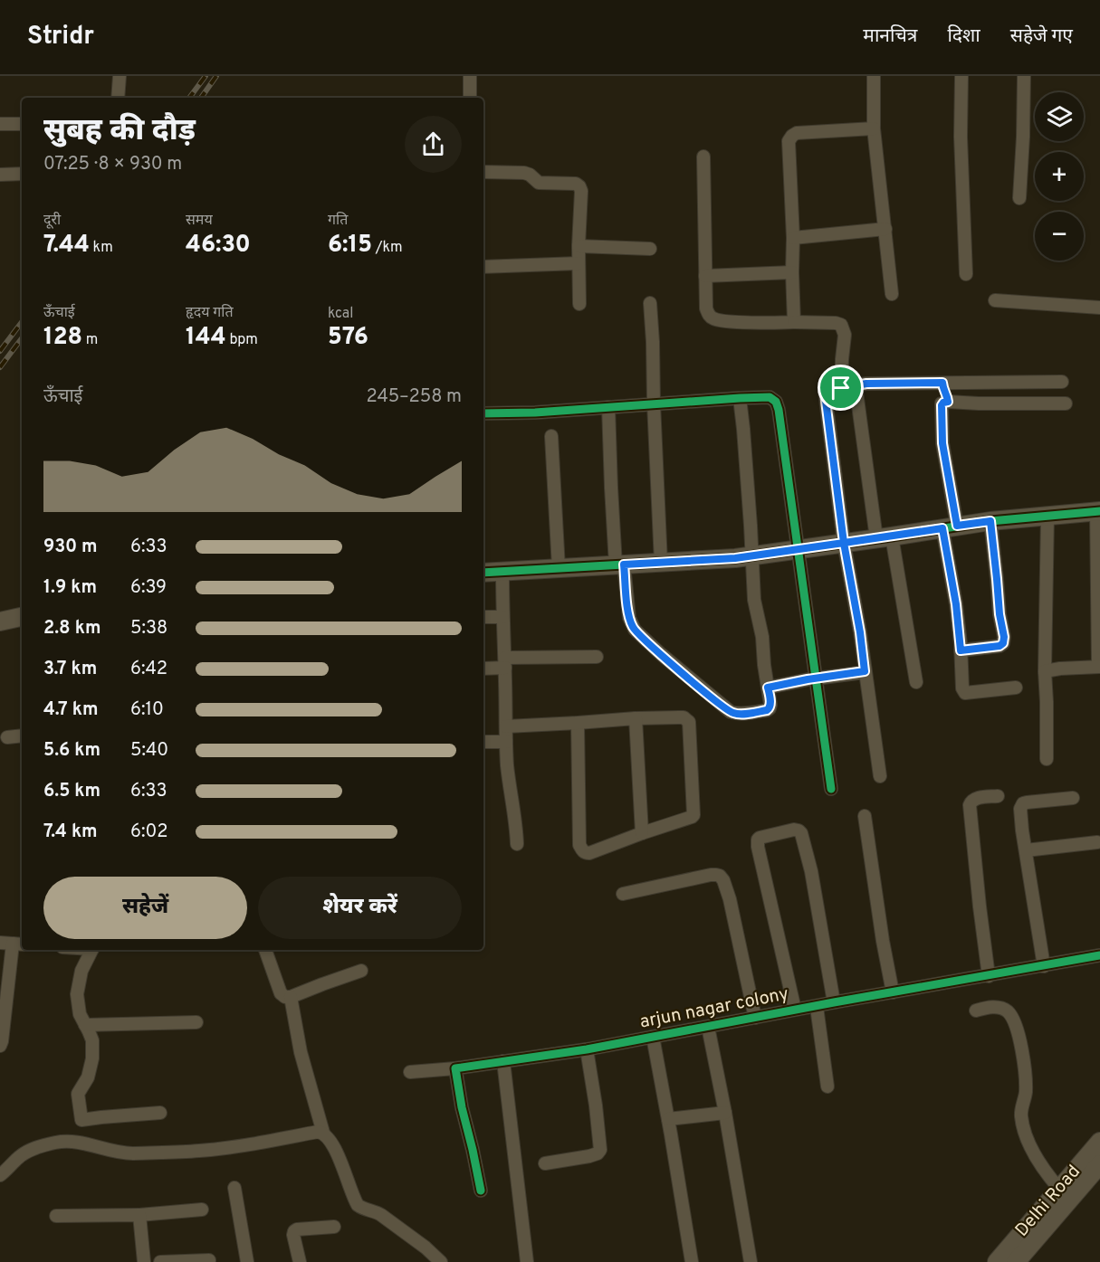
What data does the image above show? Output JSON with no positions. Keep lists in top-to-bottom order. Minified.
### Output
{"streets":{"street":["arjun nagar colony","Delhi Road"]},"page":{"header":"Stridr","nav":["मानचित्र","दिशा","सहेजे गए"],"map_buttons":["+","−"],"heading":["सुबह की दौड़","07:25 · 8 × 930 m"],"stats":[["दूरी","7.44 km"],["समय","46:30"],["गति","6:15 /km"],["ऊँचाई","128 m"],["हृदय गति","144 bpm"],["kcal","576"]],"chart":["ऊँचाई","245–258 m"],"list":[{"name":"930 m","note":"6:33"},{"name":"1.9 km","note":"6:39"},{"name":"2.8 km","note":"5:38"},{"name":"3.7 km","note":"6:42"},{"name":"4.7 km","note":"6:10"},{"name":"5.6 km","note":"5:40"},{"name":"6.5 km","note":"6:33"},{"name":"7.4 km","note":"6:02"}],"buttons":["सहेजें","शेयर करें"]}}
